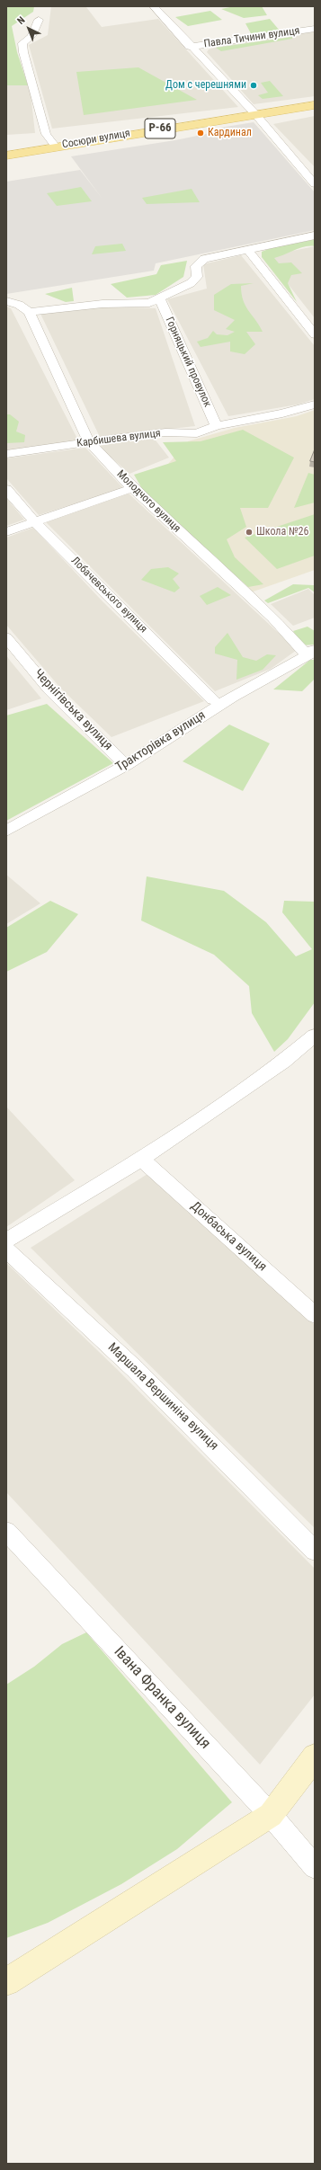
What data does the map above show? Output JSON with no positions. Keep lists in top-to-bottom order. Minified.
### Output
{"streets":{"main road":["Р-66","Сосюри вулиця"],"street":["Павла Тичини вулиця","Горняцький провулок","Карбишева вулиця","Молодчого вулиця","Лобачевського вулиця","Чернігівська вулиця","Тракторівка вулиця","Донбаська вулиця","Маршала Вершиніна вулиця","Івана Франка вулиця"]},"crossings":[["Горняцький провулок","Карбишева вулиця"],["Карбишева вулиця","Молодчого вулиця"],["Молодчого вулиця","Тракторівка вулиця"],["Чернігівська вулиця","Тракторівка вулиця"]],"places":["Дом с черешнями","Кардинал","Школа №26"],"north":"top left"}
